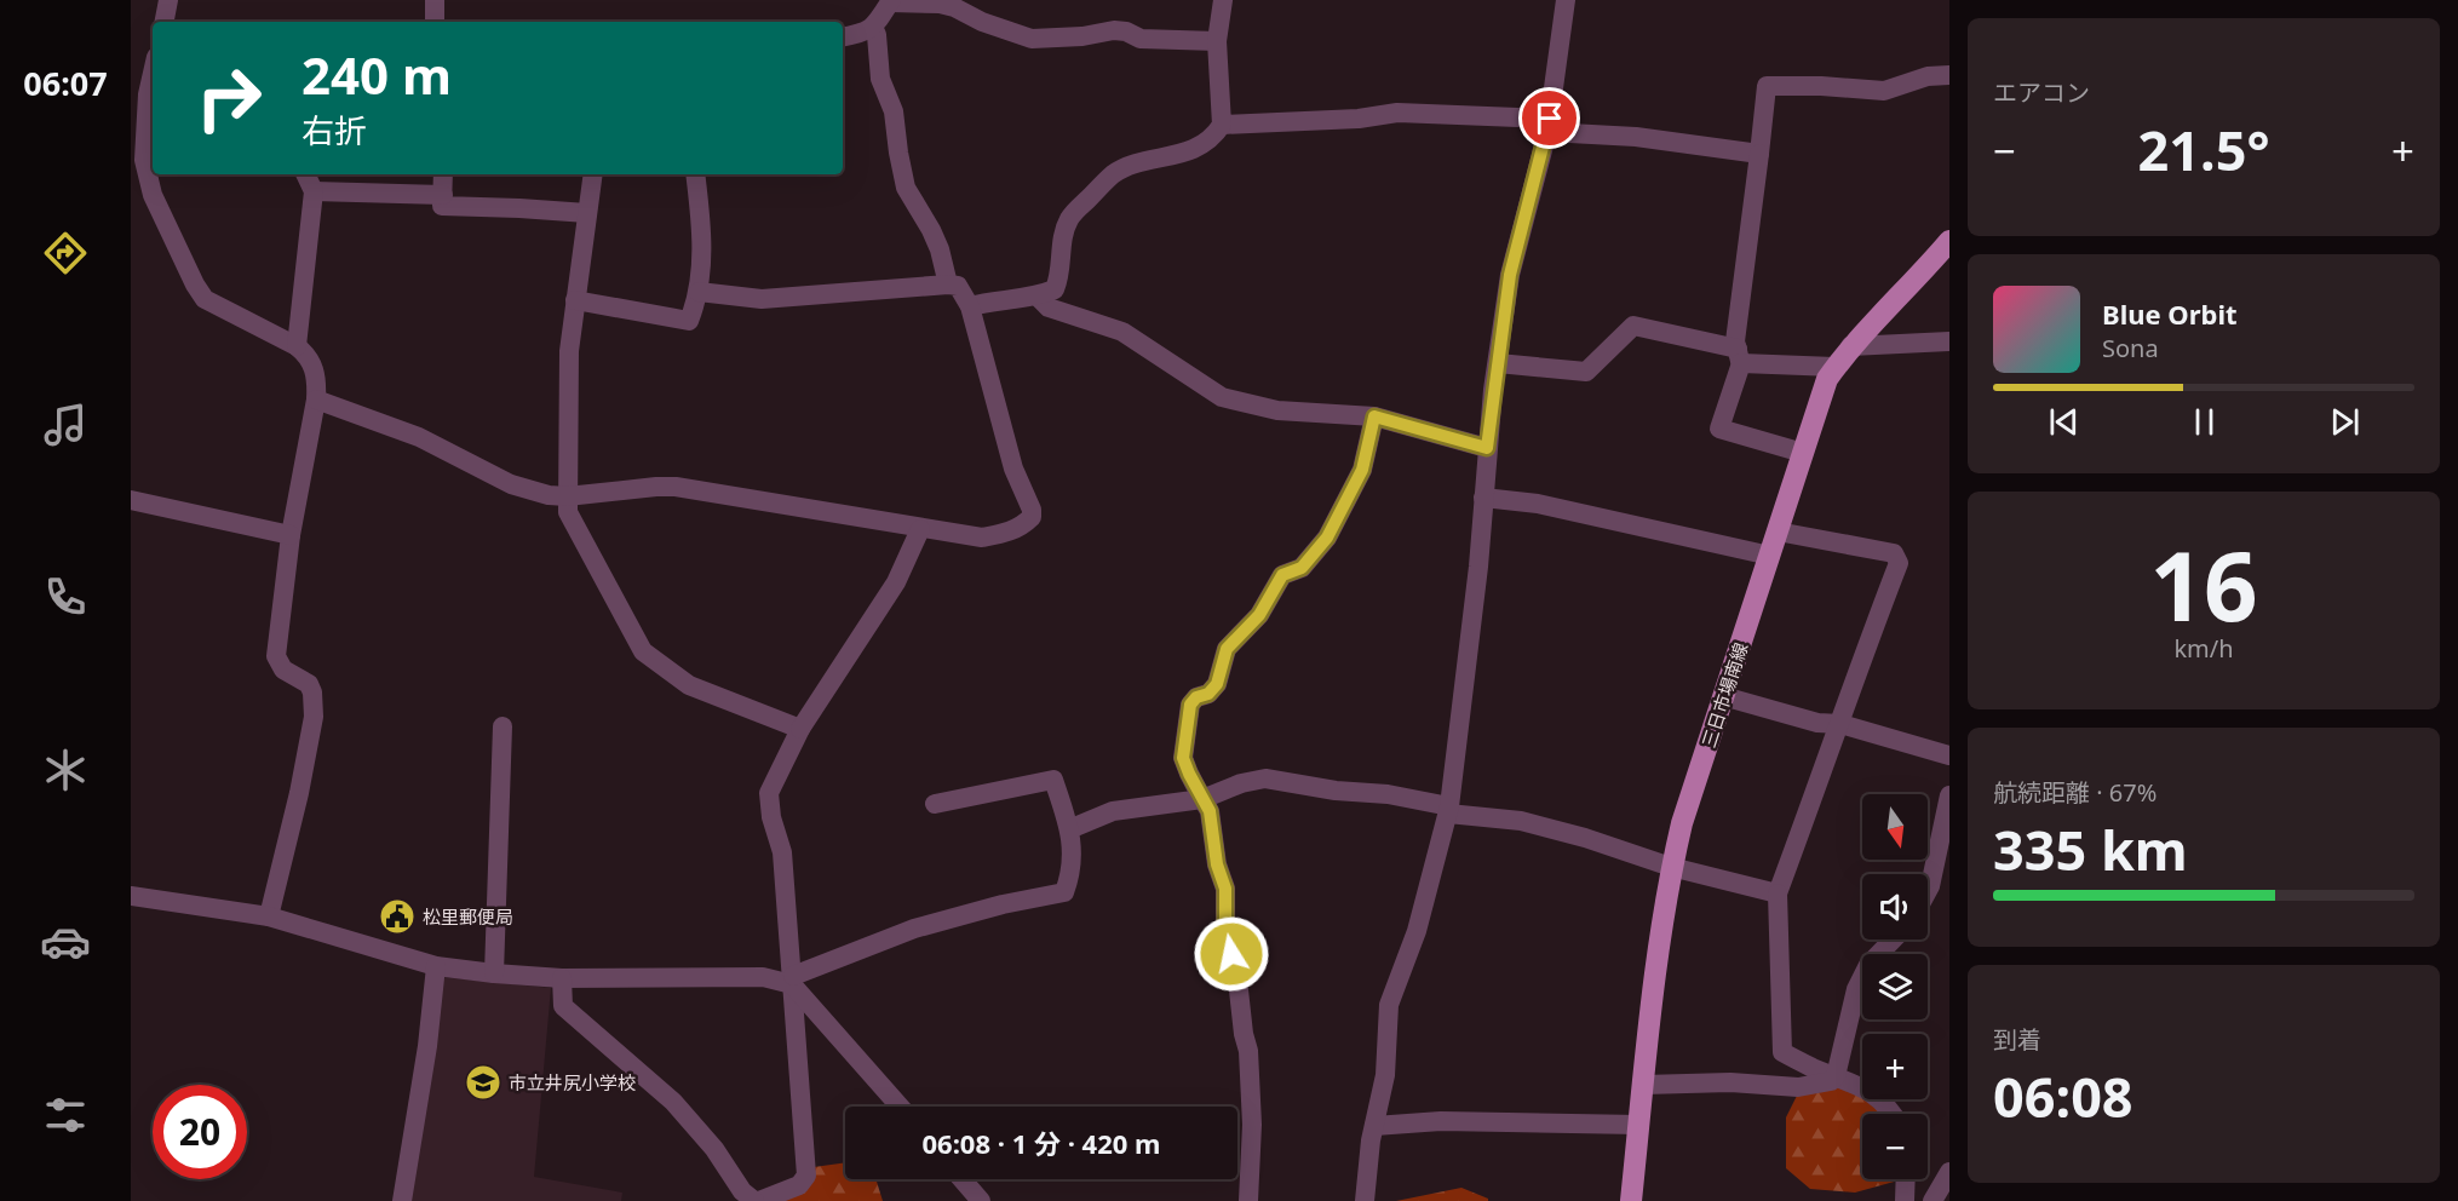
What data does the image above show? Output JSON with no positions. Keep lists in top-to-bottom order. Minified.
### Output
{"streets":{"main road":["三日市場南線"]},"places":{"public building":["松里郵便局"],"school or university":["市立井尻小学校"]},"north":"bottom","page":{"tabs":"06:07","tile":["エアコン",["16","km/h"],["航続距離 · 67%","335 km"],["到着","06:08"]],"turn":["240 m","右折"],"heat":["−","21.5°","+"],"song":["Blue Orbit","Sona"],"map_buttons":["+","−"],"limit":"20","trip":"06:08 · 1 分 · 420 m"}}
